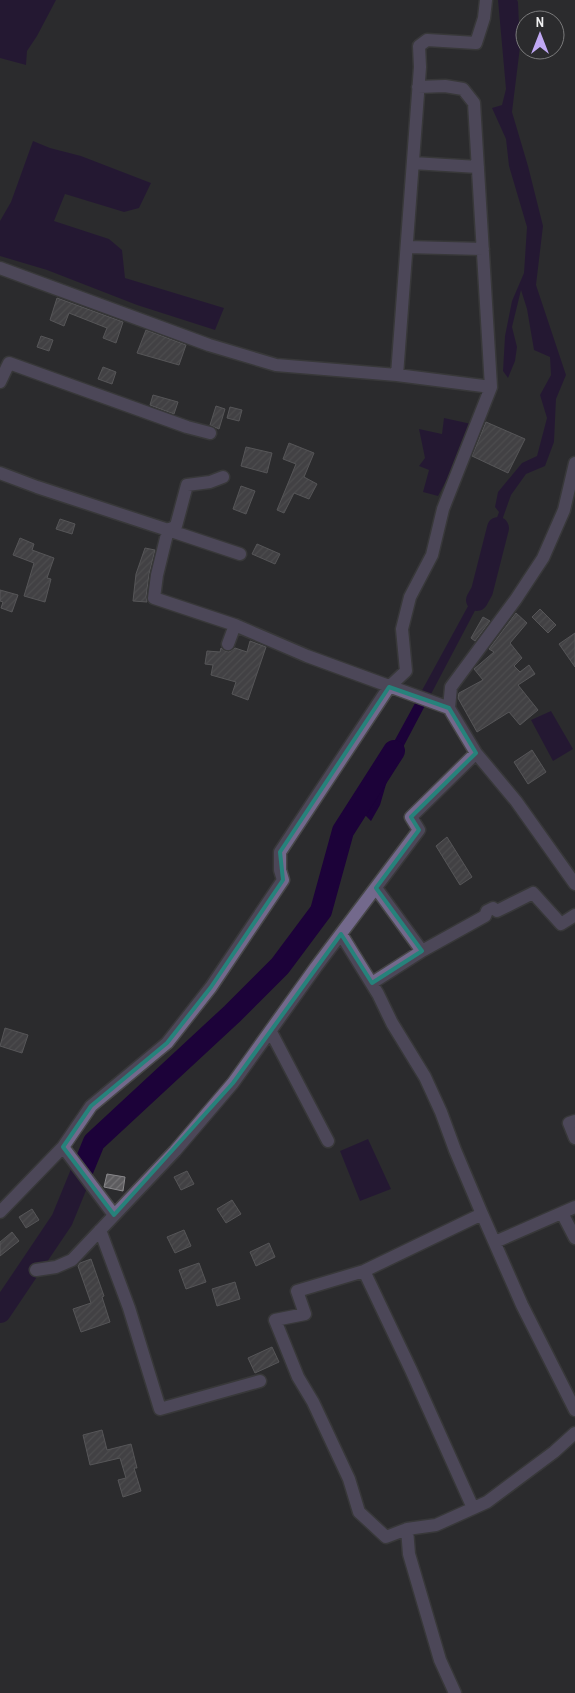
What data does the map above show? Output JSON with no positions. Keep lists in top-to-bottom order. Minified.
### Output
{"north":"top"}
